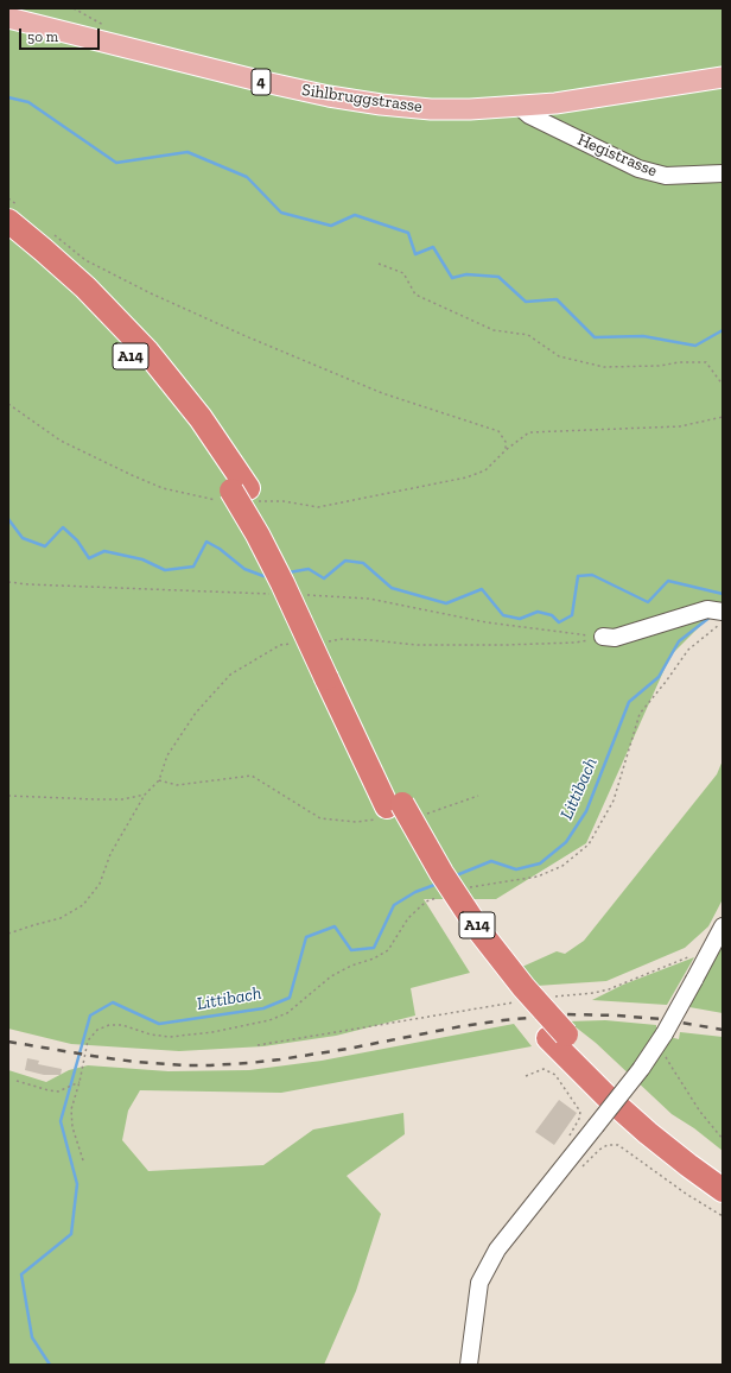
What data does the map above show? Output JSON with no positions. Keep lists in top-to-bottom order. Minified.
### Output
{"streets":{"highway":["A14"],"main road":["4","Sihlbruggstrasse"],"street":["Hegistrasse"]},"crossings":[["Sihlbruggstrasse","Hegistrasse"]],"water":["Littibach"],"scale_bar":"50 m"}
